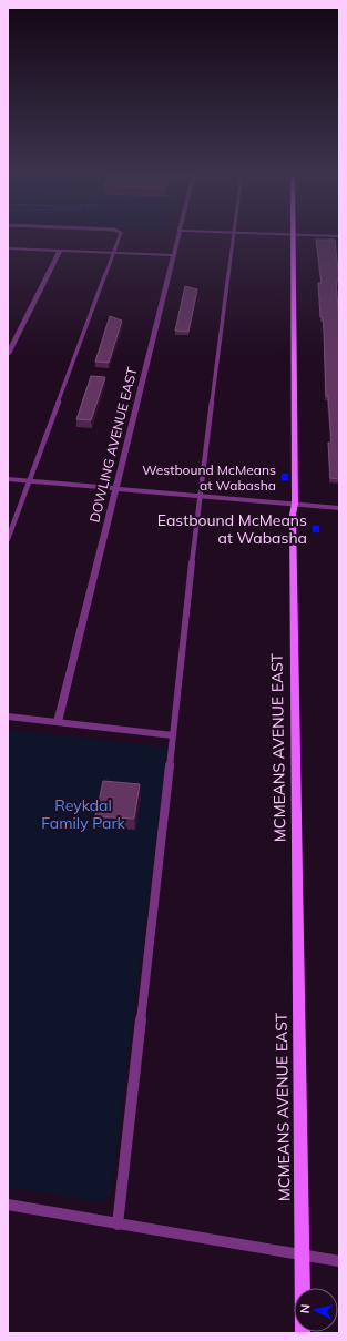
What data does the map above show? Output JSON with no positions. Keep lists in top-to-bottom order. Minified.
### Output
{"streets":{"street":["DOWLING AVENUE EAST","MCMEANS AVENUE EAST"]},"parks":["Reykdal Family Park"],"places":{"transit":["Westbound McMeans at Wabasha","Eastbound McMeans at Wabasha"]},"north":"left"}
